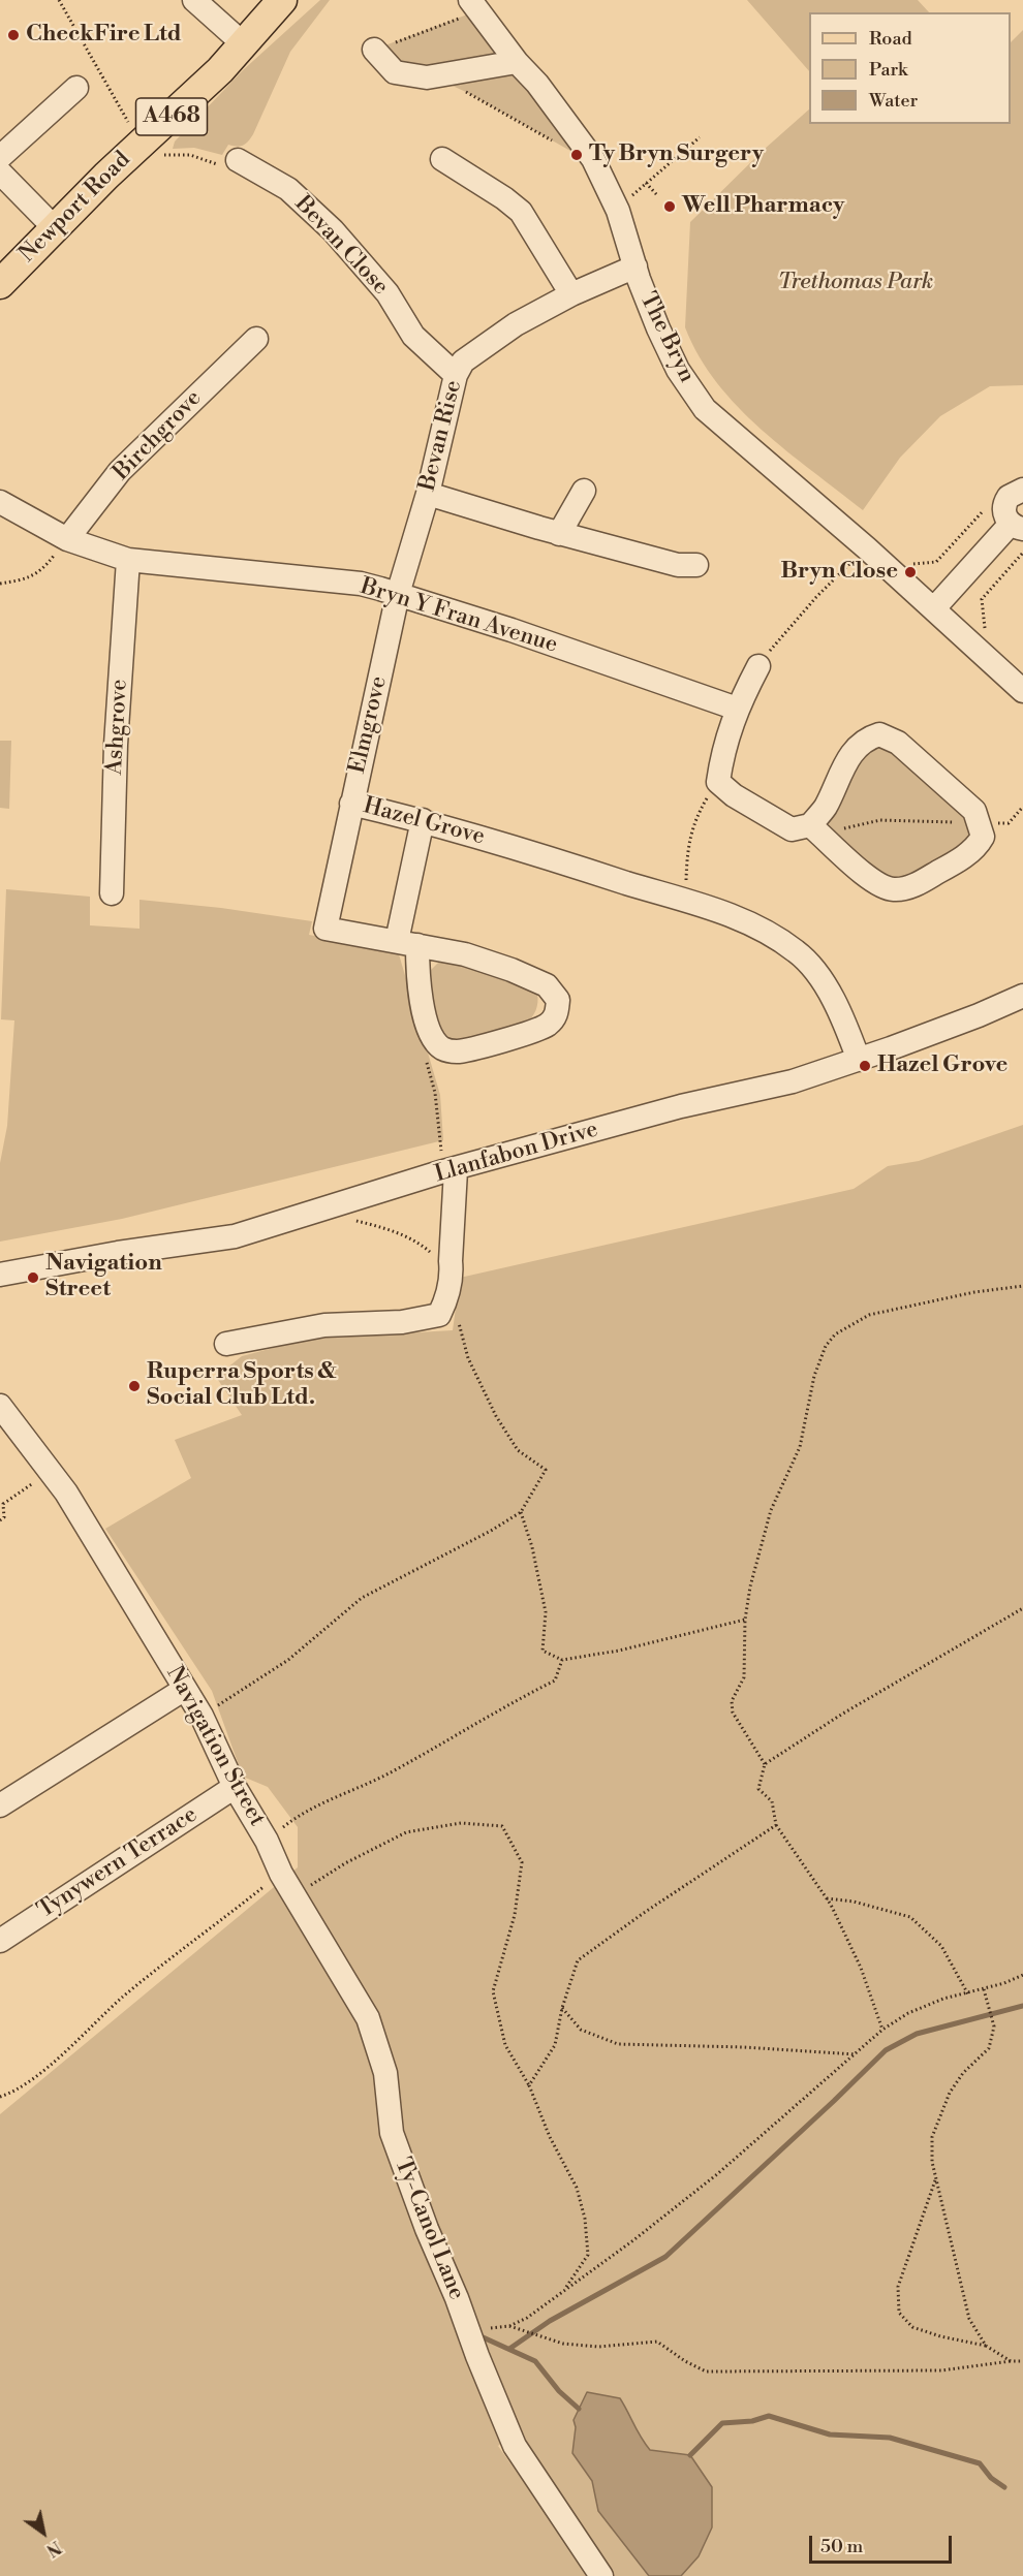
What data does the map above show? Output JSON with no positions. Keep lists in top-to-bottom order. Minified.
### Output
{"streets":{"main road":["A468","Newport Road"],"street":["Bevan Close","The Bryn","Birchgrove","Bevan Rise","Bryn Y Fran Avenue","Elmgrove","Ashgrove","Hazel Grove","Llanfabon Drive","Navigation Street","Tynywern Terrace","Ty-Canol Lane"]},"crossings":[["Bevan Close","Bevan Rise"],["The Bryn","Bevan Rise"],["Birchgrove","Bryn Y Fran Avenue"],["Bevan Rise","Bryn Y Fran Avenue"],["Bevan Rise","Elmgrove"],["Bryn Y Fran Avenue","Elmgrove"],["Bryn Y Fran Avenue","Ashgrove"],["Elmgrove","Hazel Grove"],["Hazel Grove","Llanfabon Drive"],["Navigation Street","Tynywern Terrace"],["Navigation Street","Ty-Canol Lane"]],"parks":["Trethomas Park"],"places":["CheckFire Ltd","Ty Bryn Surgery","Well Pharmacy","Bryn Close","Hazel Grove","Navigation Street","Ruperra Sports & Social Club Ltd."],"legend":["Road","Park","Water"],"scale_bar":"50 m","north":"bottom right"}
